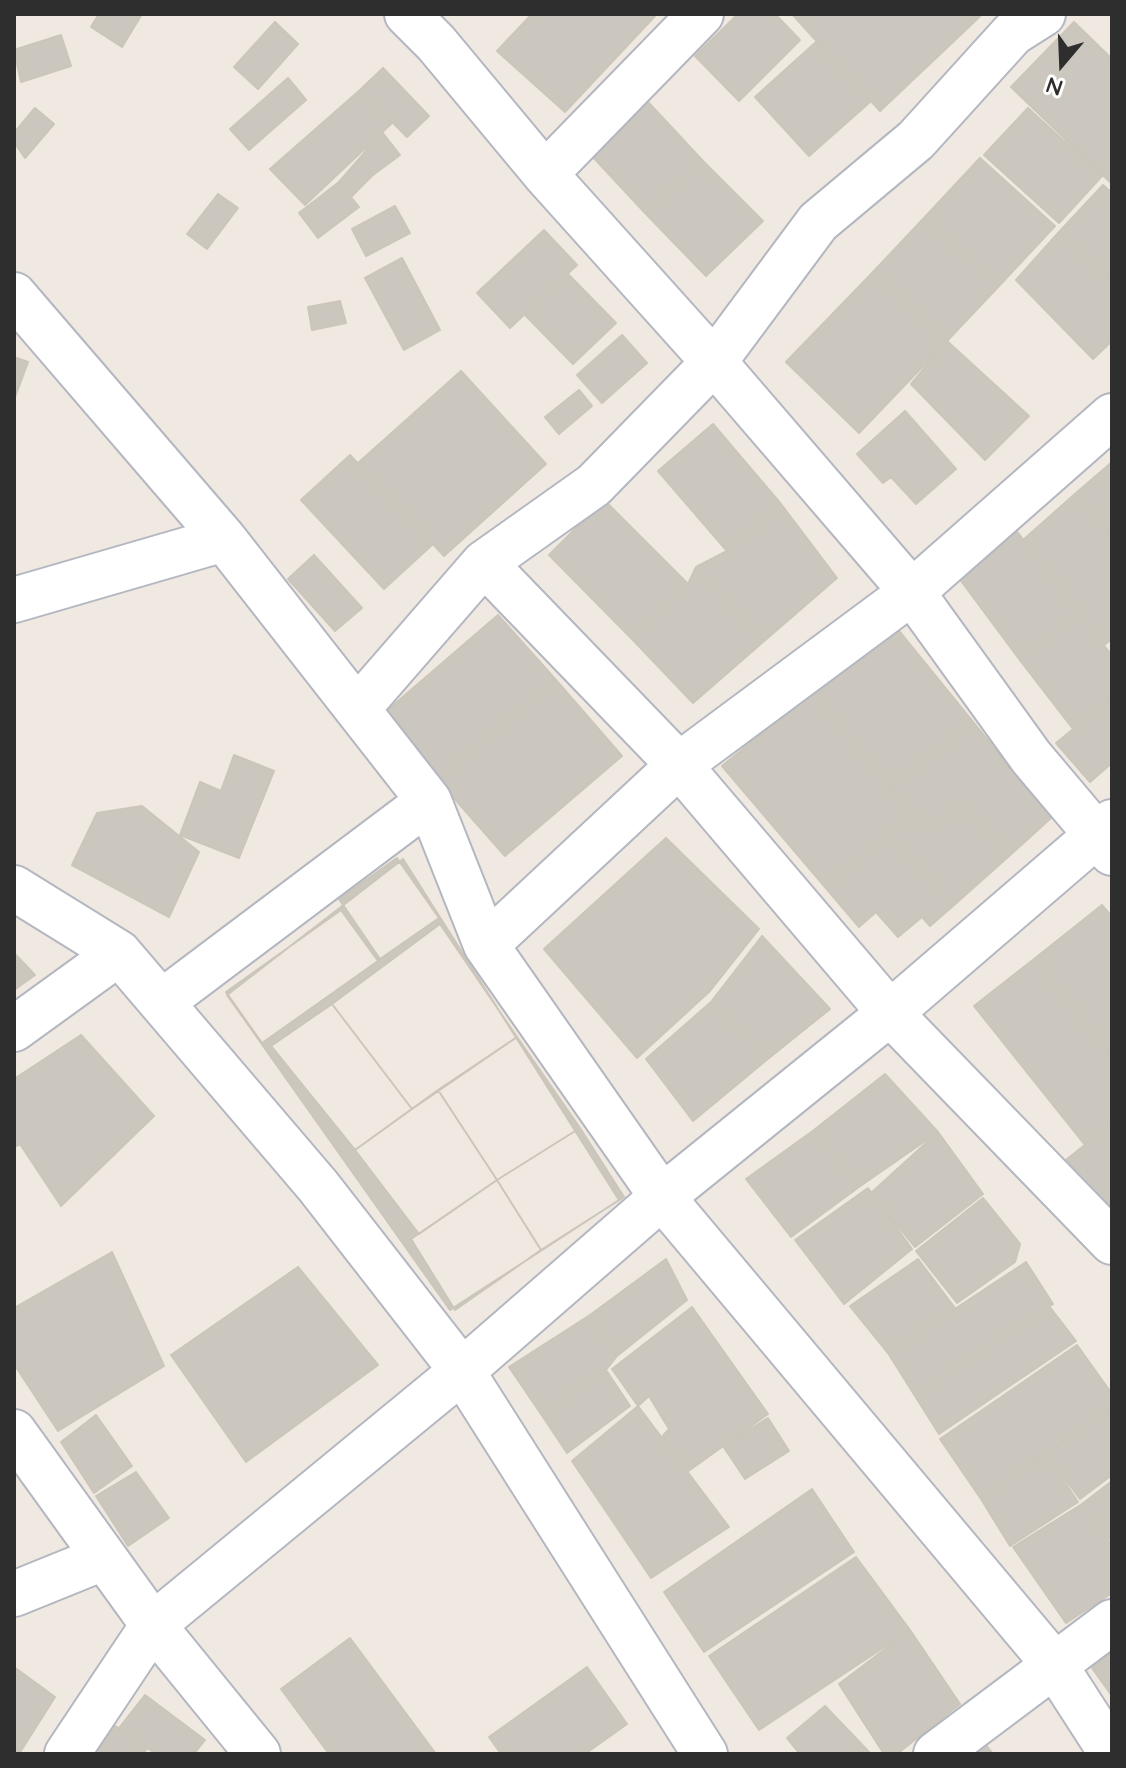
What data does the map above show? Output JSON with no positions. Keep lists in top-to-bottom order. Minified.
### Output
{"north":"bottom"}
